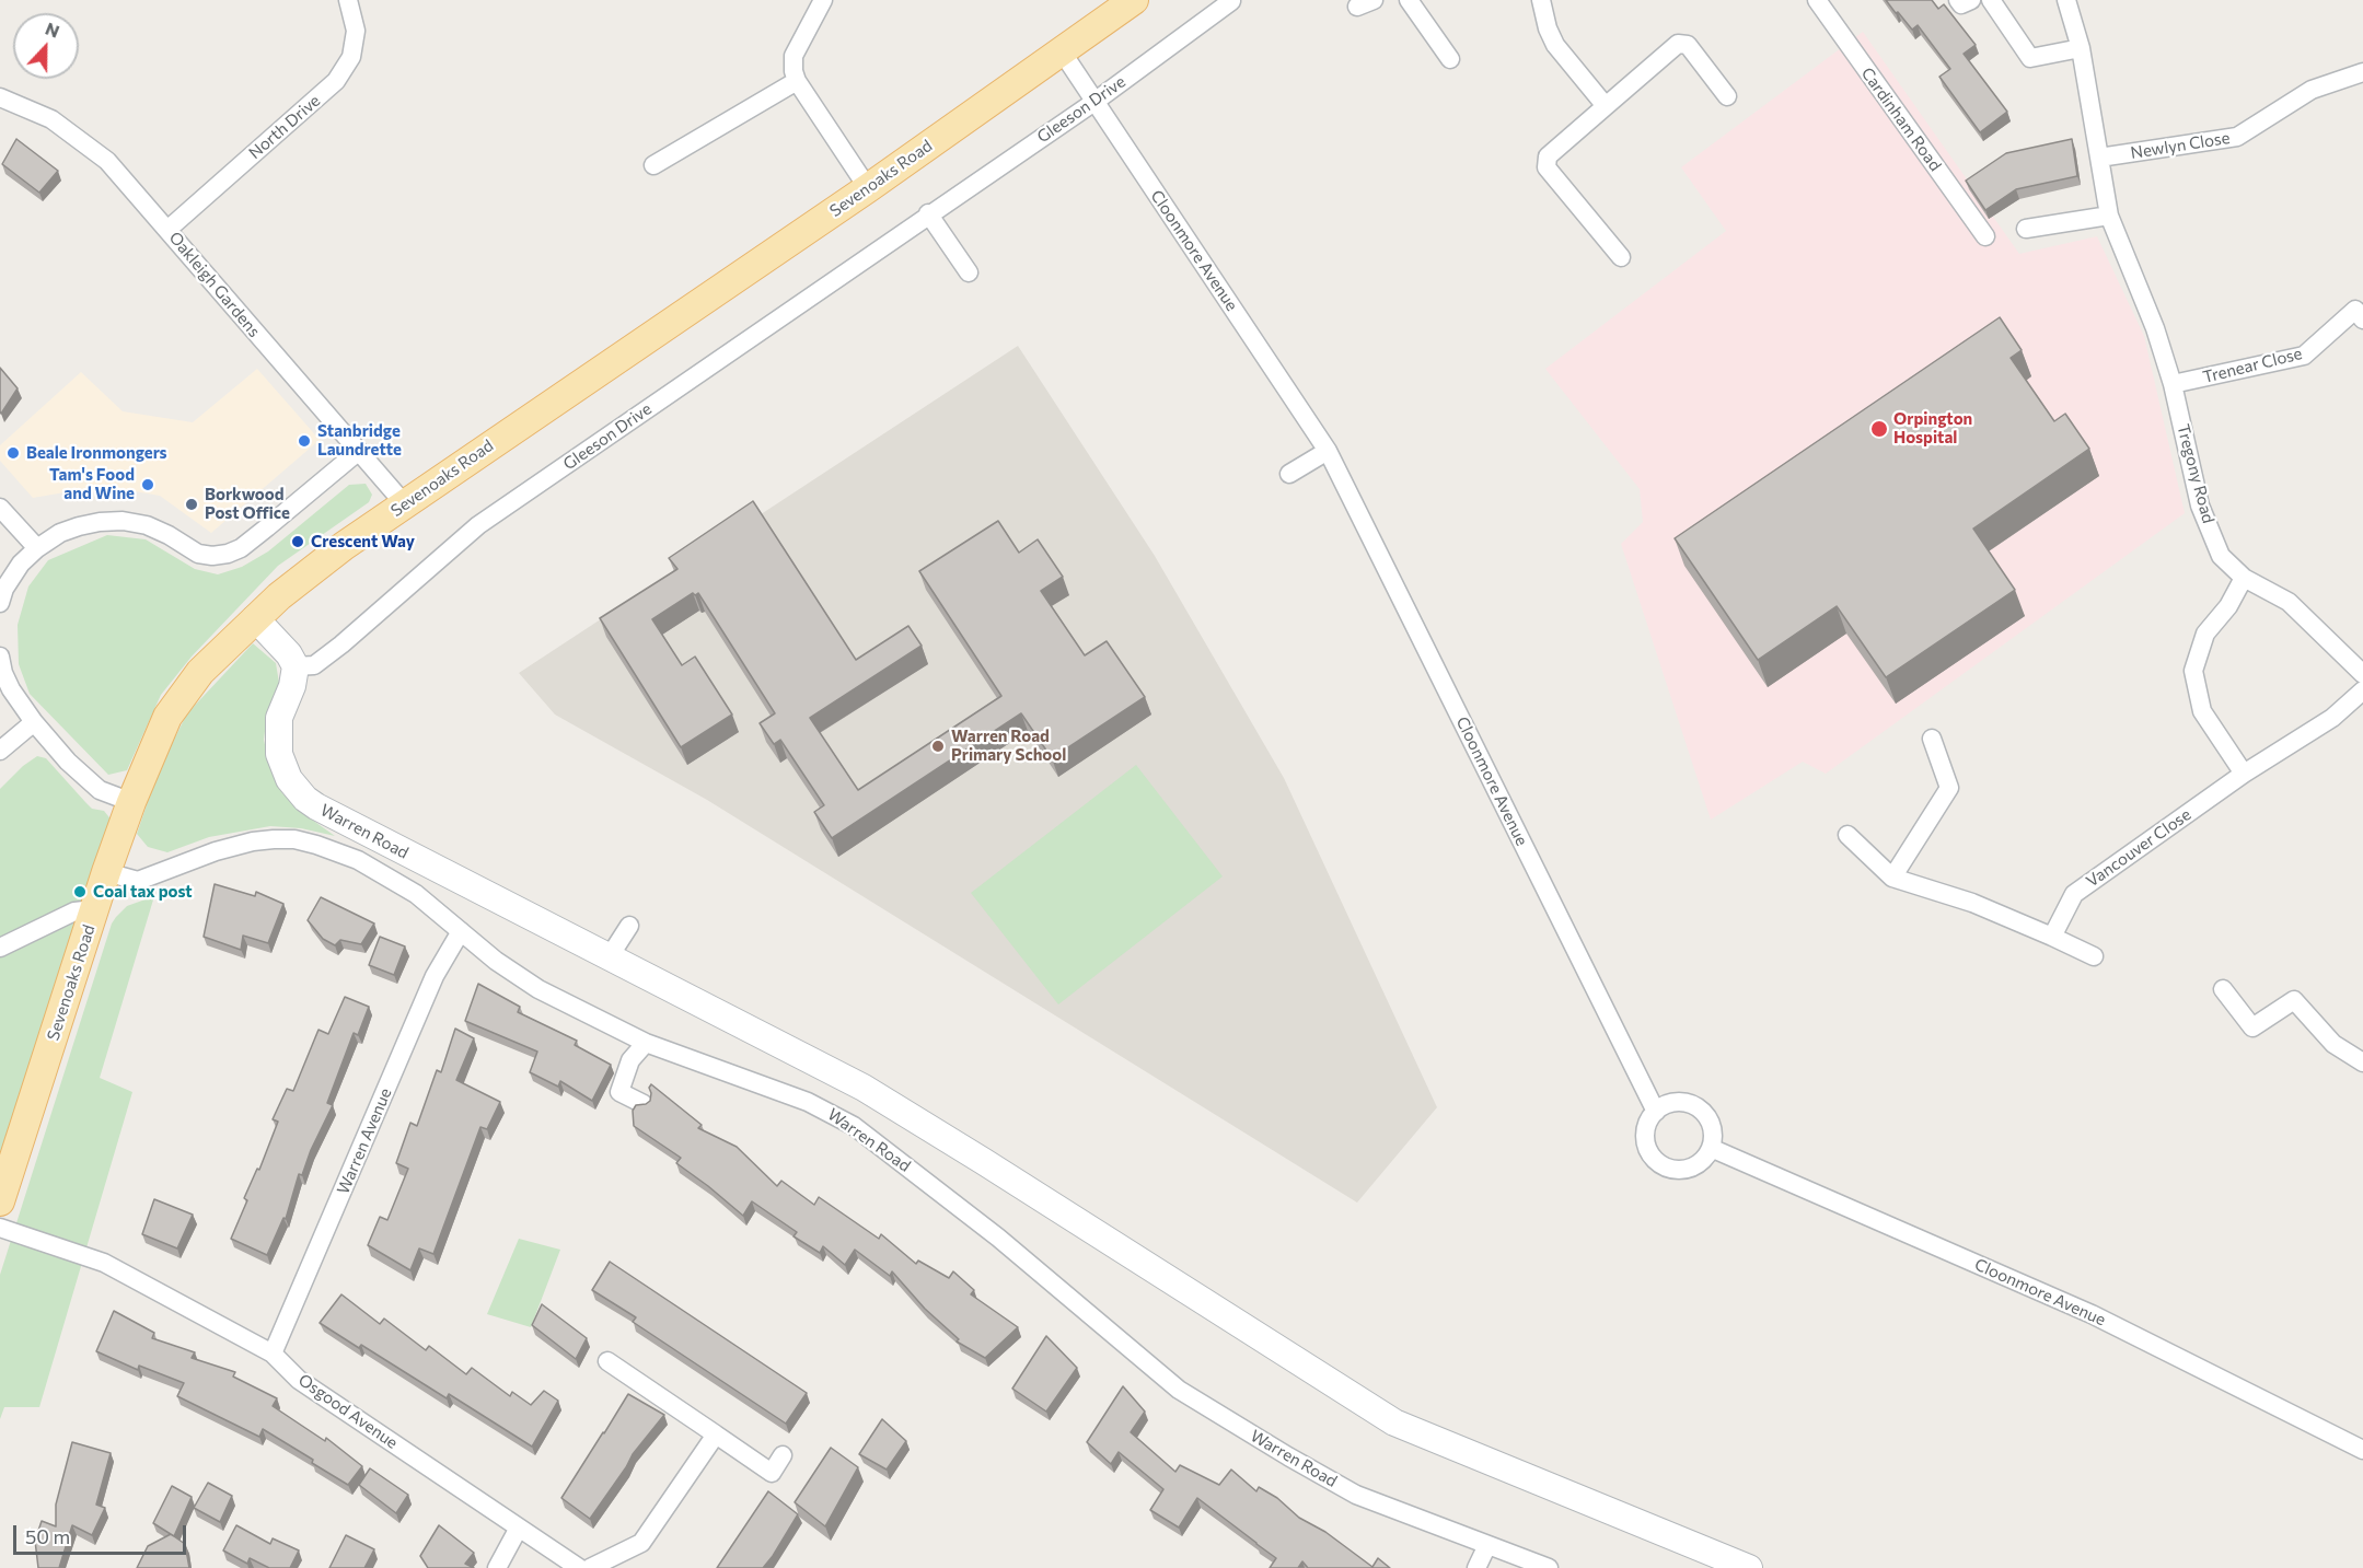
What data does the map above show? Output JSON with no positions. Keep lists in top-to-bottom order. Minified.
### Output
{"streets":{"main road":["Sevenoaks Road"],"street":["Gleeson Drive","Cardinham Road","North Drive","Newlyn Close","Cloonmore Avenue","Oakleigh Gardens","Trenear Close","Tregony Road","Warren Road","Vancouver Close","Warren Avenue","Osgood Avenue"]},"crossings":[["Gleeson Drive","Cloonmore Avenue"],["Gleeson Drive","Warren Road"],["North Drive","Oakleigh Gardens"],["Newlyn Close","Tregony Road"],["Sevenoaks Road","Cloonmore Avenue"],["Sevenoaks Road","Oakleigh Gardens"],["Sevenoaks Road","Warren Road"],["Trenear Close","Tregony Road"],["Warren Road","Warren Avenue"],["Warren Avenue","Osgood Avenue"]],"places":["Orpington Hospital","Stanbridge Laundrette","Beale Ironmongers","Tam's Food and Wine","Borkwood Post Office","Crescent Way","Warren Road Primary School","Coal tax post"],"scale_bar":"50 m","north":"top"}
